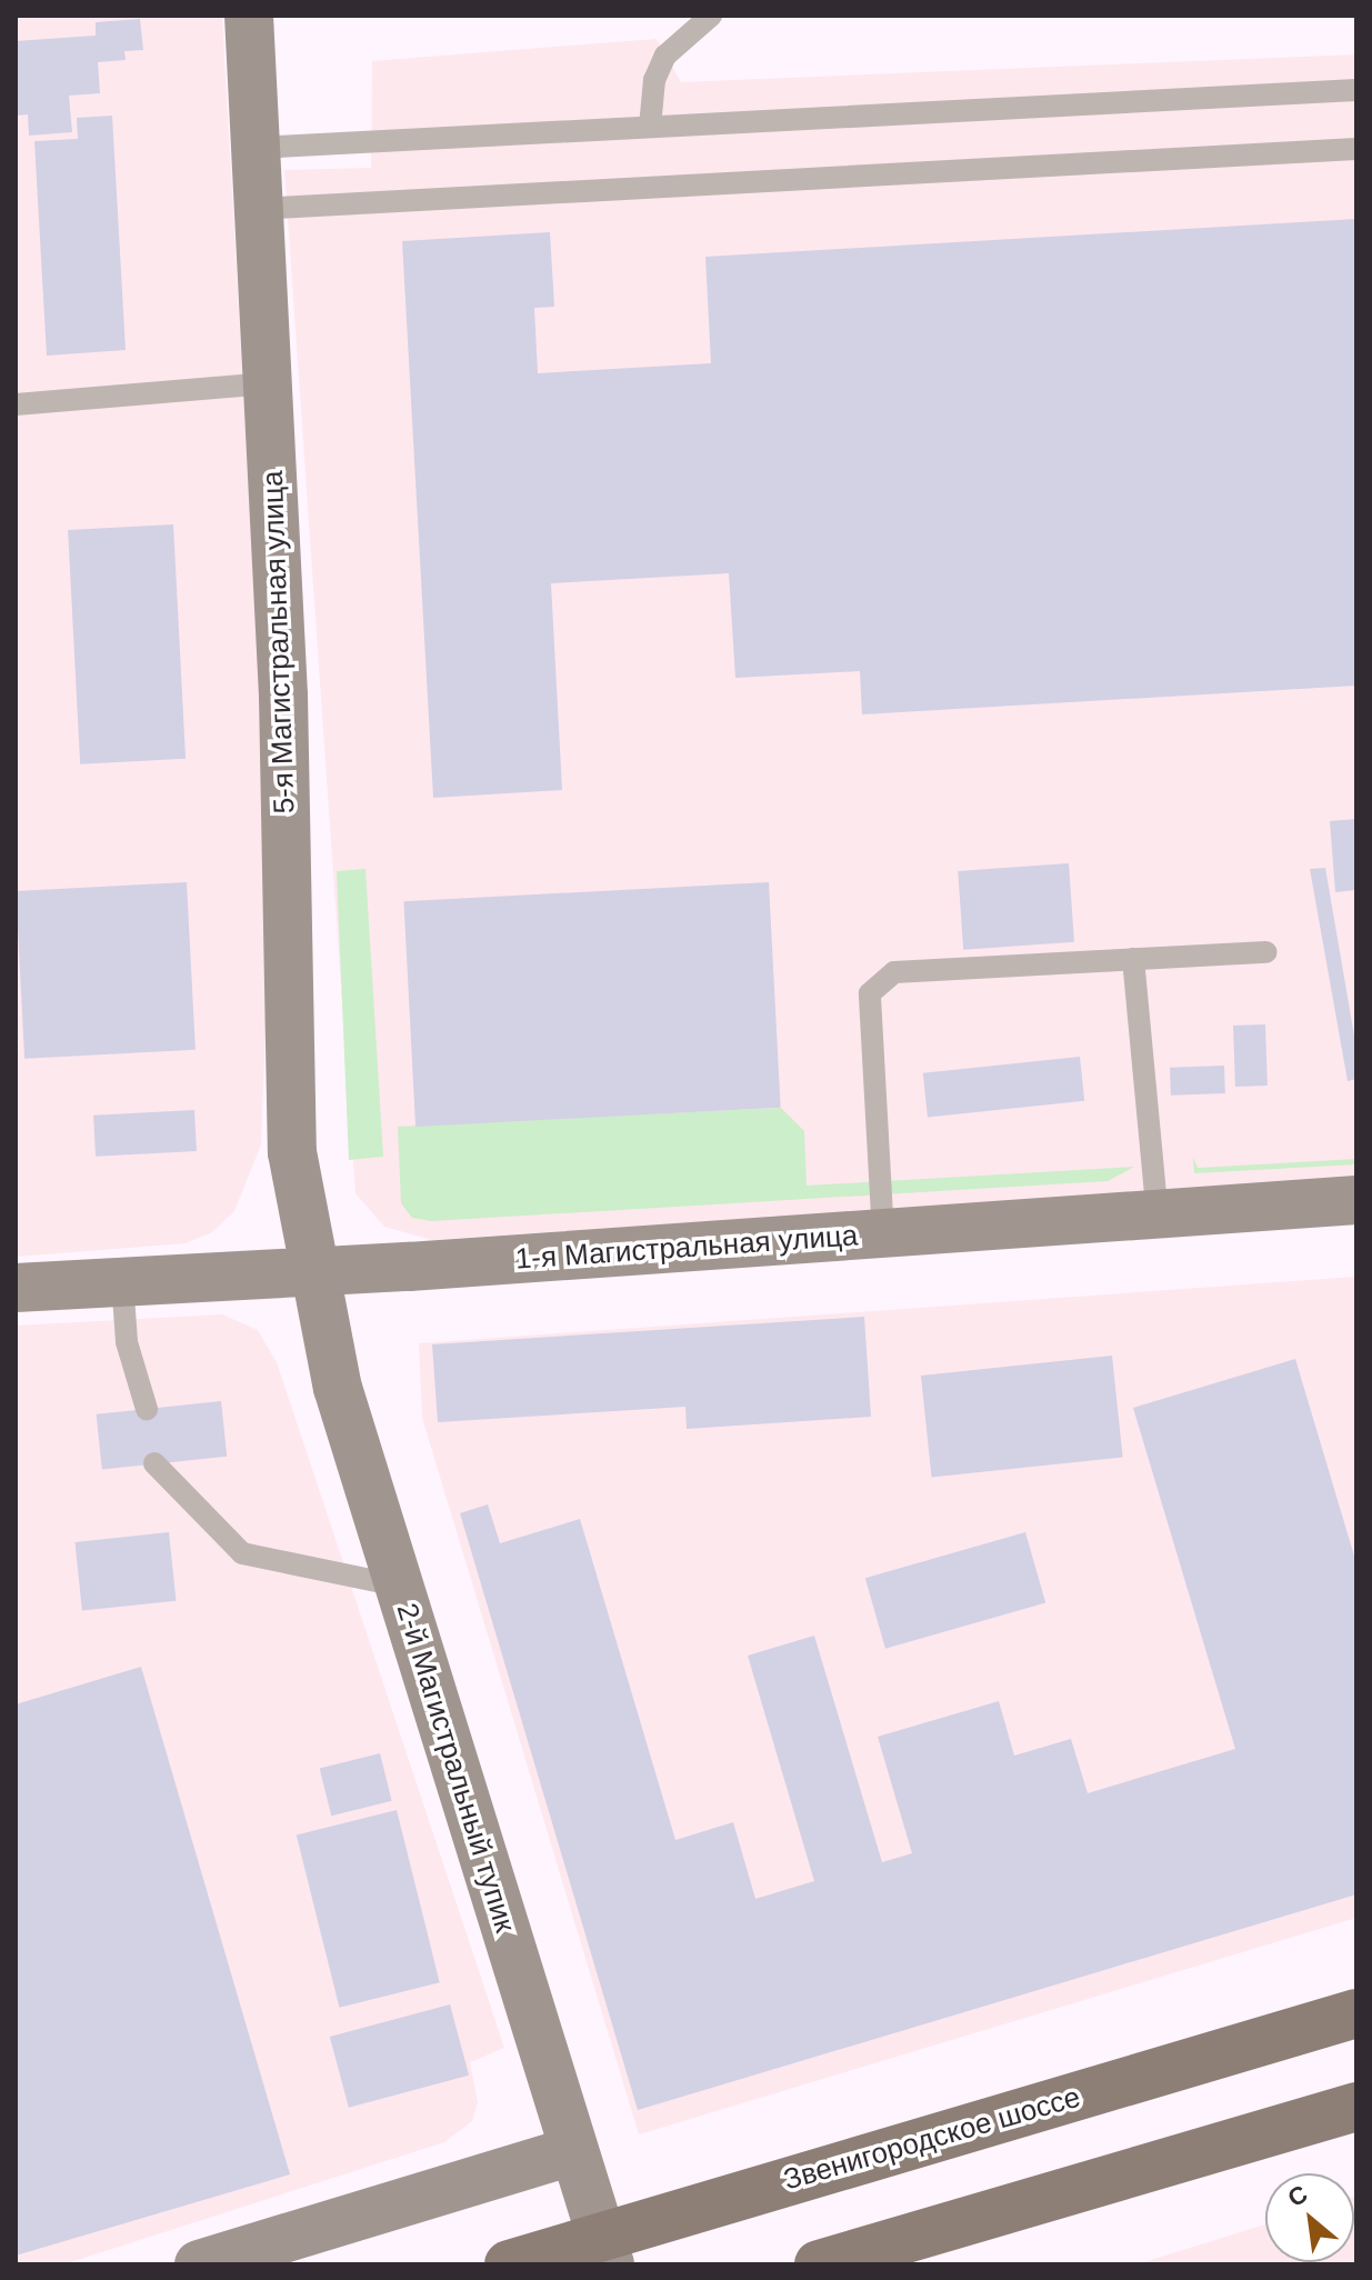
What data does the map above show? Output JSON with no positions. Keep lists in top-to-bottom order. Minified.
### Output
{"streets":{"main road":["Звенигородское шоссе"],"street":["5-я Магистральная улица","1-я Магистральная улица","2-й Магистральный тупик"]},"crossings":[["5-я Магистральная улица","1-я Магистральная улица"],["5-я Магистральная улица","2-й Магистральный тупик"],["1-я Магистральная улица","2-й Магистральный тупик"]],"north":"top left"}
